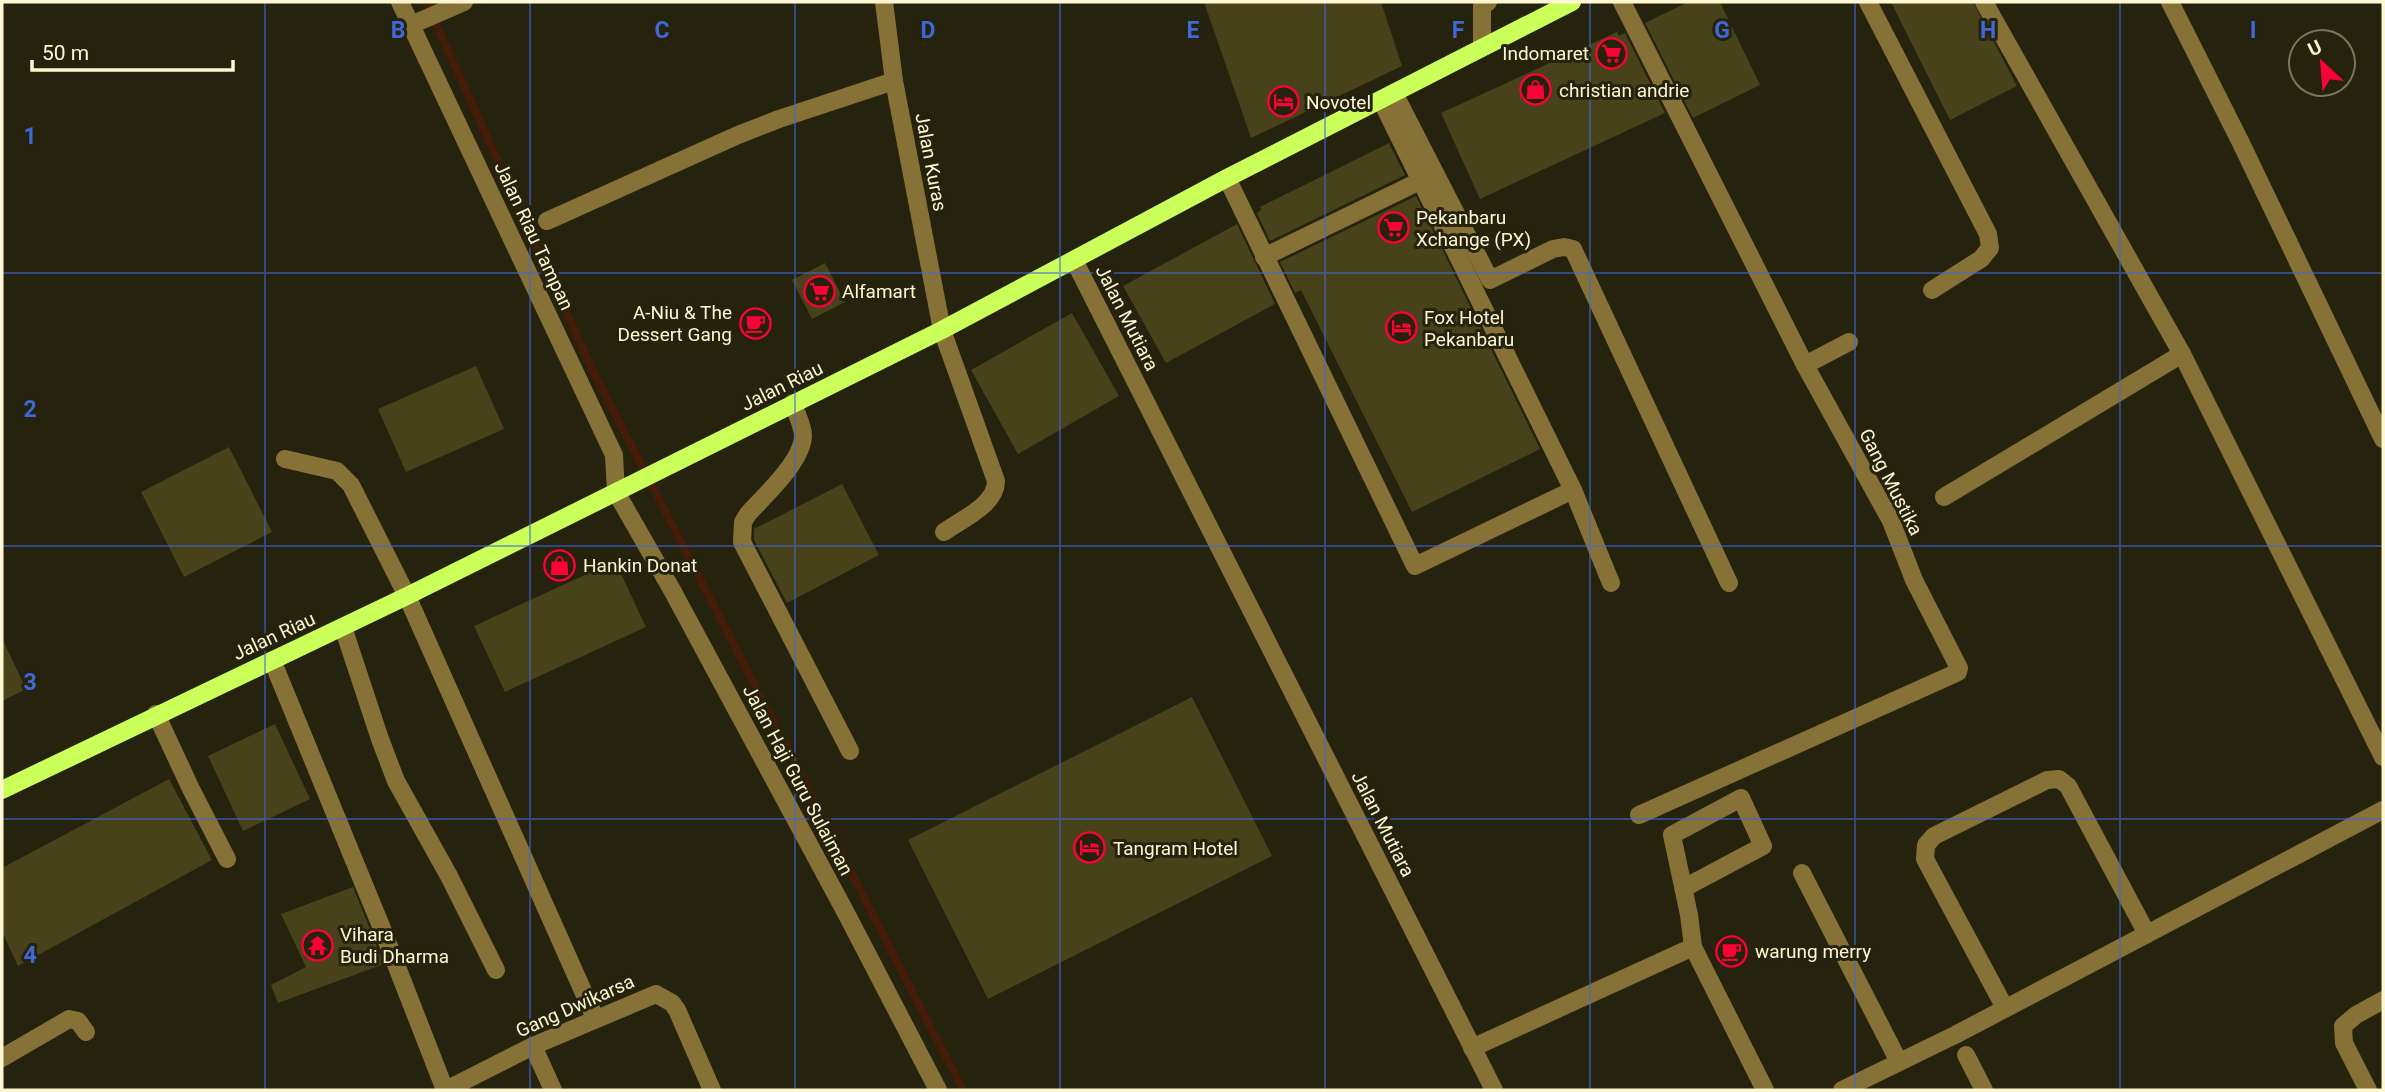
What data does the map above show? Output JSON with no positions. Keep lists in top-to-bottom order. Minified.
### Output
{"streets":{"main road":["Jalan Riau"],"street":["Jalan Kuras","Jalan Riau Tampan","Jalan Mutiara","Gang Mustika","Jalan Haji Guru Sulaiman","Gang Dwikarsa"]},"crossings":[["Jalan Kuras","Jalan Riau"],["Jalan Riau Tampan","Jalan Riau"],["Jalan Riau Tampan","Jalan Haji Guru Sulaiman"],["Jalan Mutiara","Jalan Riau"],["Jalan Riau","Jalan Haji Guru Sulaiman"]],"places":{"supermarket":["Indomaret","Pekanbaru Xchange (PX)","Alfamart"],"shop":["christian andrie","Hankin Donat"],"hotel":["Novotel","Fox Hotel Pekanbaru","Tangram Hotel"],"cafe":["A-Niu & The Dessert Gang","warung merry"],"temple":["Vihara Budi Dharma"]},"scale_bar":"50 m","north":"top left","grid":{"columns":["B","C","D","E","F","G","H","I"],"rows":["1","2","3","4"]}}
